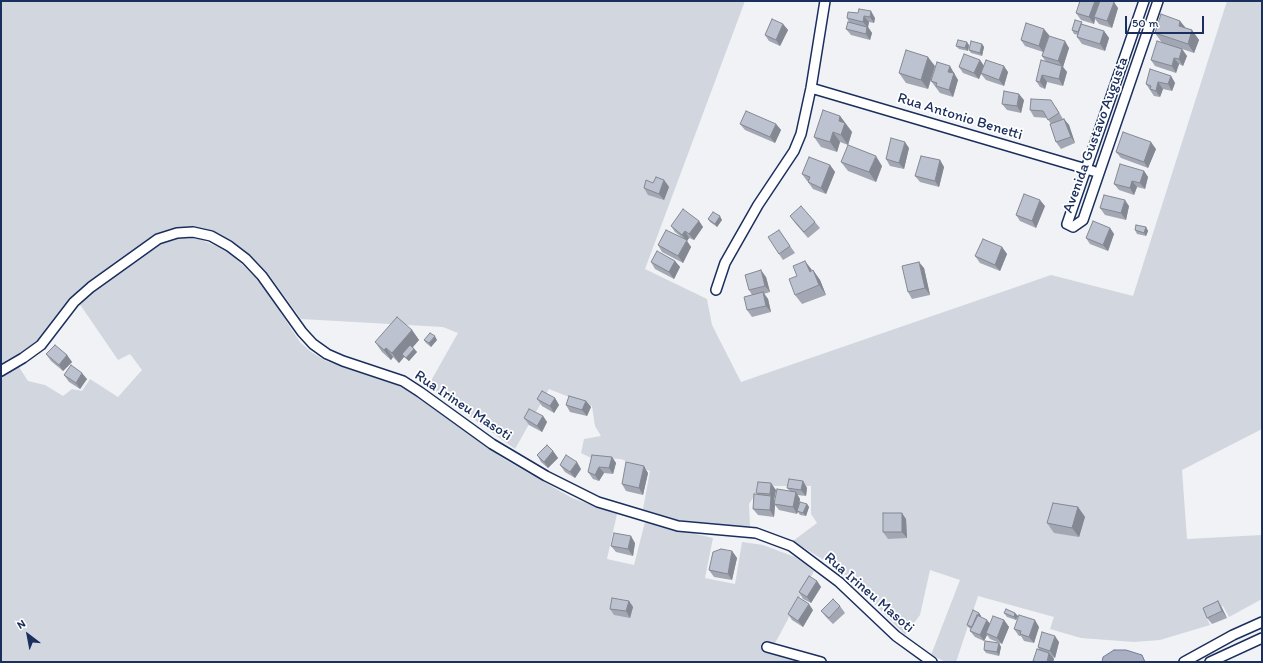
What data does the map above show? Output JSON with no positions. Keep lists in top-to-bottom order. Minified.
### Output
{"streets":{"street":["Rua Antonio Benetti","Avenida Gustavo Augusta","Rua Irineu Masoti"]},"crossings":[["Rua Antonio Benetti","Avenida Gustavo Augusta"]],"scale_bar":"50 m","north":"top left"}
